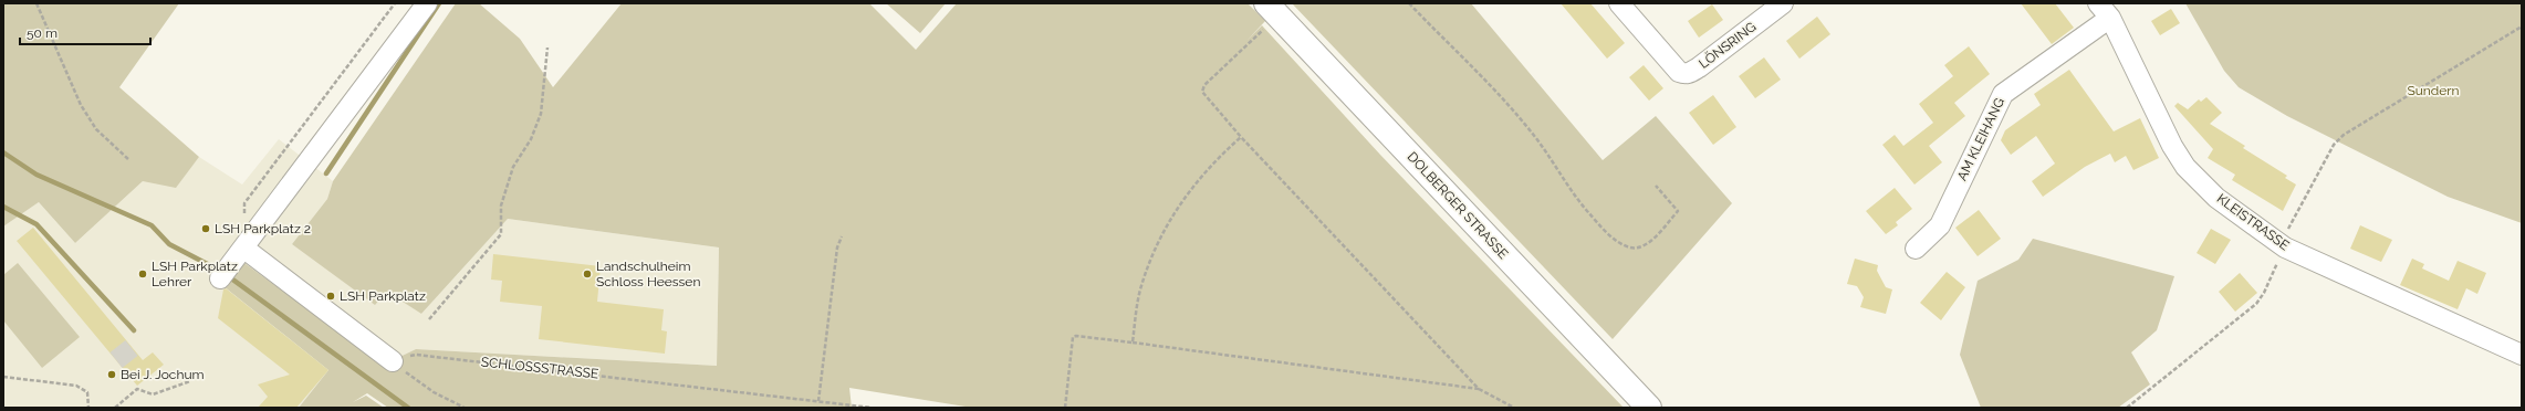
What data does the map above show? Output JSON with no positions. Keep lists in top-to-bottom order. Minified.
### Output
{"streets":{"main road":["DOLBERGER STRASSE"],"street":["LÖNSRING","AM KLEIHANG","KLEISTRASSE"],"path":["SCHLOSSSTRASSE"]},"crossings":[["AM KLEIHANG","KLEISTRASSE"]],"parks":["Sundern"],"places":["LSH Parkplatz 2","LSH Parkplatz Lehrer","Landschulheim Schloss Heessen","LSH Parkplatz","Bei J. Jochum"],"scale_bar":"50 m"}
